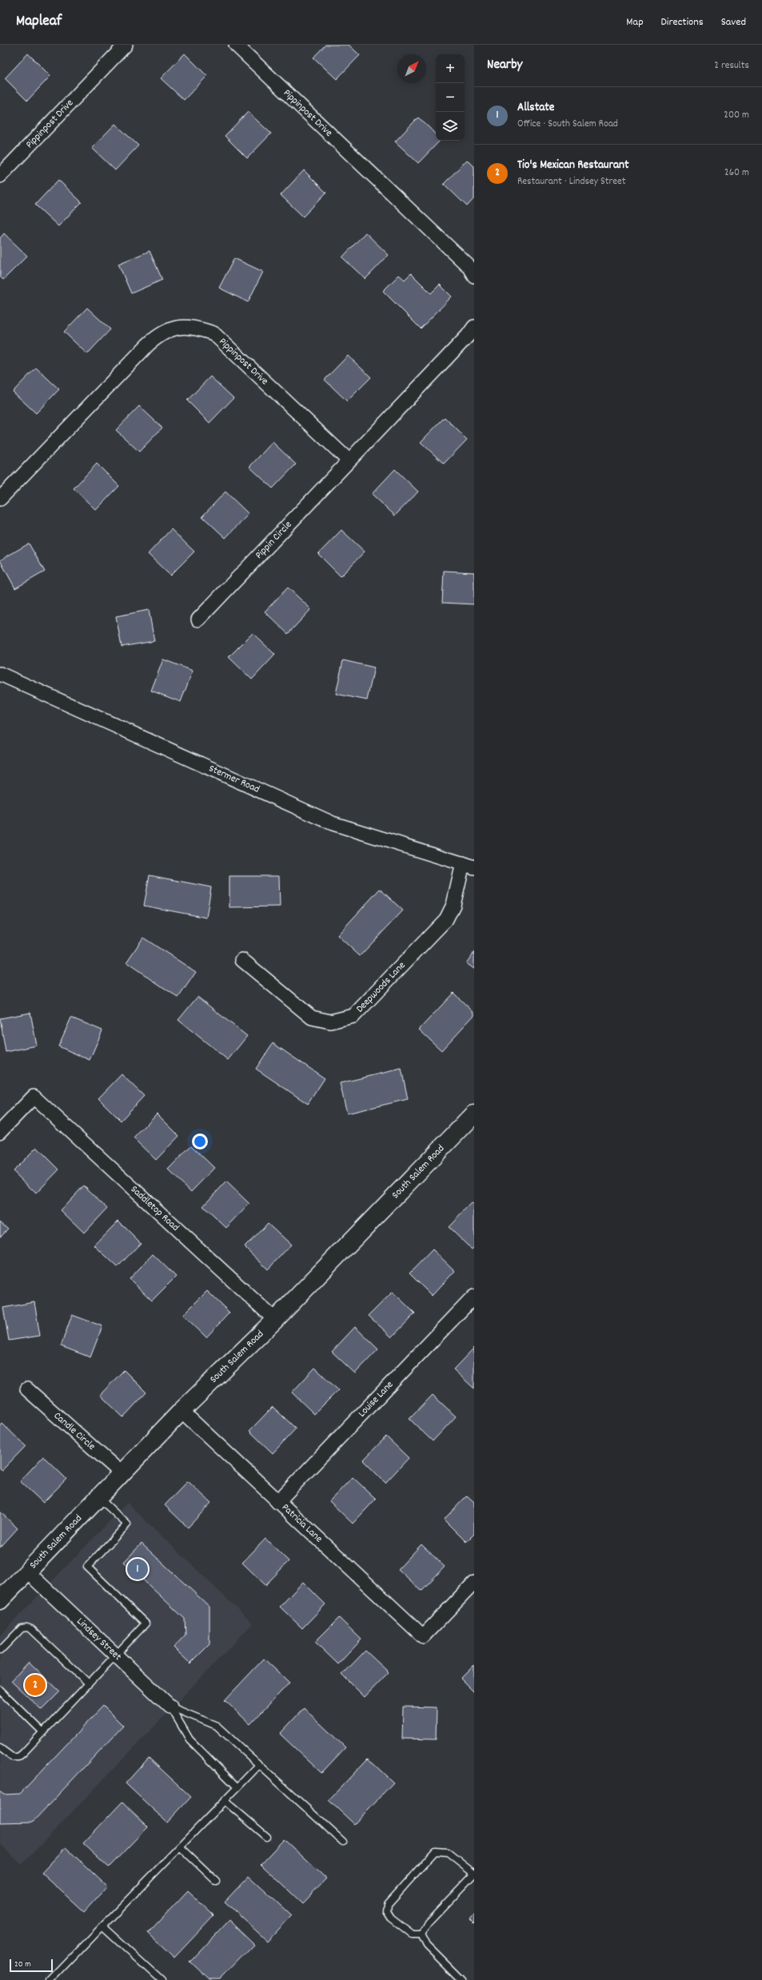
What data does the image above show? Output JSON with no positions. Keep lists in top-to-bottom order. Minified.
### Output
{"streets":{"main road":["South Salem Road"],"street":["Pippinpost Drive","Pippin Circle","Stermer Road","Deepwoods Lane","Saddletop Road","Louise Lane","Candle Circle","Patricia Lane","Lindsey Street"]},"crossings":[["Pippinpost Drive","Pippin Circle"],["Stermer Road","Deepwoods Lane"],["South Salem Road","Saddletop Road"],["South Salem Road","Candle Circle"],["South Salem Road","Patricia Lane"],["South Salem Road","Lindsey Street"],["Louise Lane","Patricia Lane"]],"scale_bar":"20 m","north":"top right","page":{"header":"Mapleaf","nav":["Map","Directions","Saved"],"heading":["Nearby","2 results"],"map_buttons":["+","−"],"list":[{"mark":"1","name":"Allstate","note":"Office · South Salem Road","value":"200 m"},{"mark":"2","name":"Tio's Mexican Restaurant","note":"Restaurant · Lindsey Street","value":"260 m"}],"pins":["1","2"],"scale":"20 m"}}
